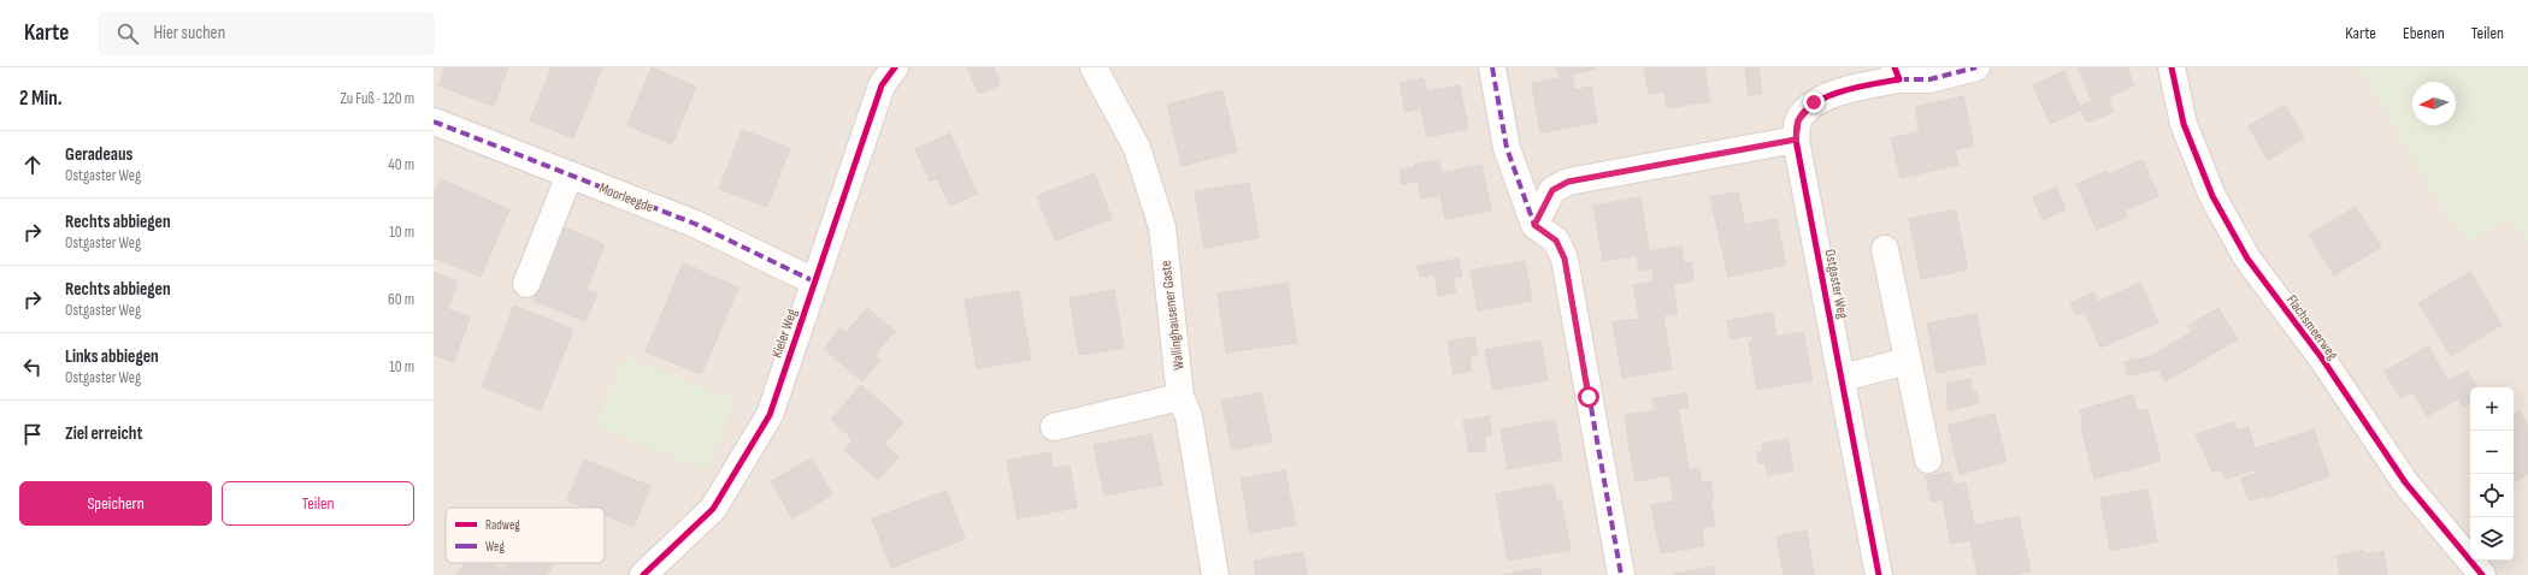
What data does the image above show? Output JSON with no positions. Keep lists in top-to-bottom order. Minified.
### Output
{"streets":{"street":["Moorleegde","Ostgaster Weg","Wallinghausener Gaste","Flachsmeerweg","Kieler Weg"]},"crossings":[["Moorleegde","Kieler Weg"]],"legend":["Radweg","Weg"],"north":"left","page":{"header":"Karte","search":"Hier suchen","nav":["Karte","Ebenen","Teilen"],"heading":["2 Min.","Zu Fuß · 120 m"],"list":[["Geradeaus","Ostgaster Weg","40 m"],["Rechts abbiegen","Ostgaster Weg","10 m"],["Rechts abbiegen","Ostgaster Weg","60 m"],["Links abbiegen","Ostgaster Weg","10 m"],"Ziel erreicht"],"map_buttons":["+","−"],"buttons":["Speichern","Teilen"]}}
